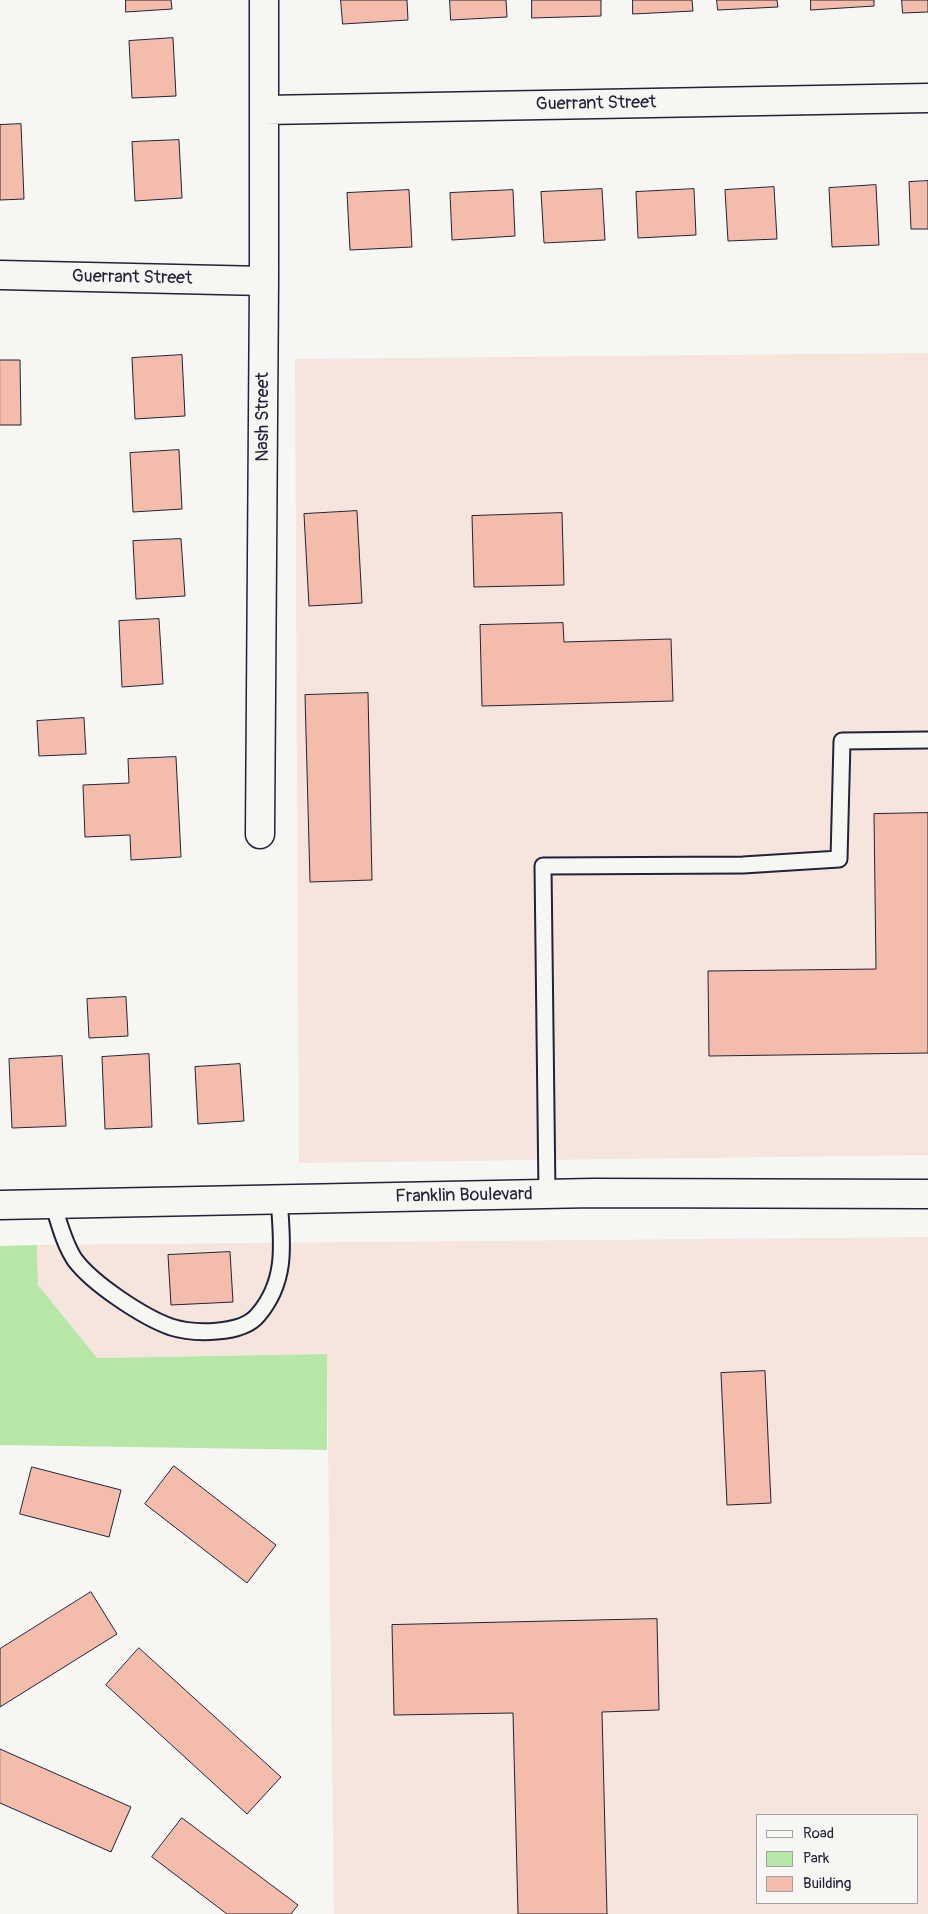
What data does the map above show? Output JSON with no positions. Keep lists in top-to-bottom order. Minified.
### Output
{"streets":{"street":["Guerrant Street","Nash Street","Franklin Boulevard"]},"crossings":[["Guerrant Street","Nash Street"]],"legend":["Road","Park","Building"]}
